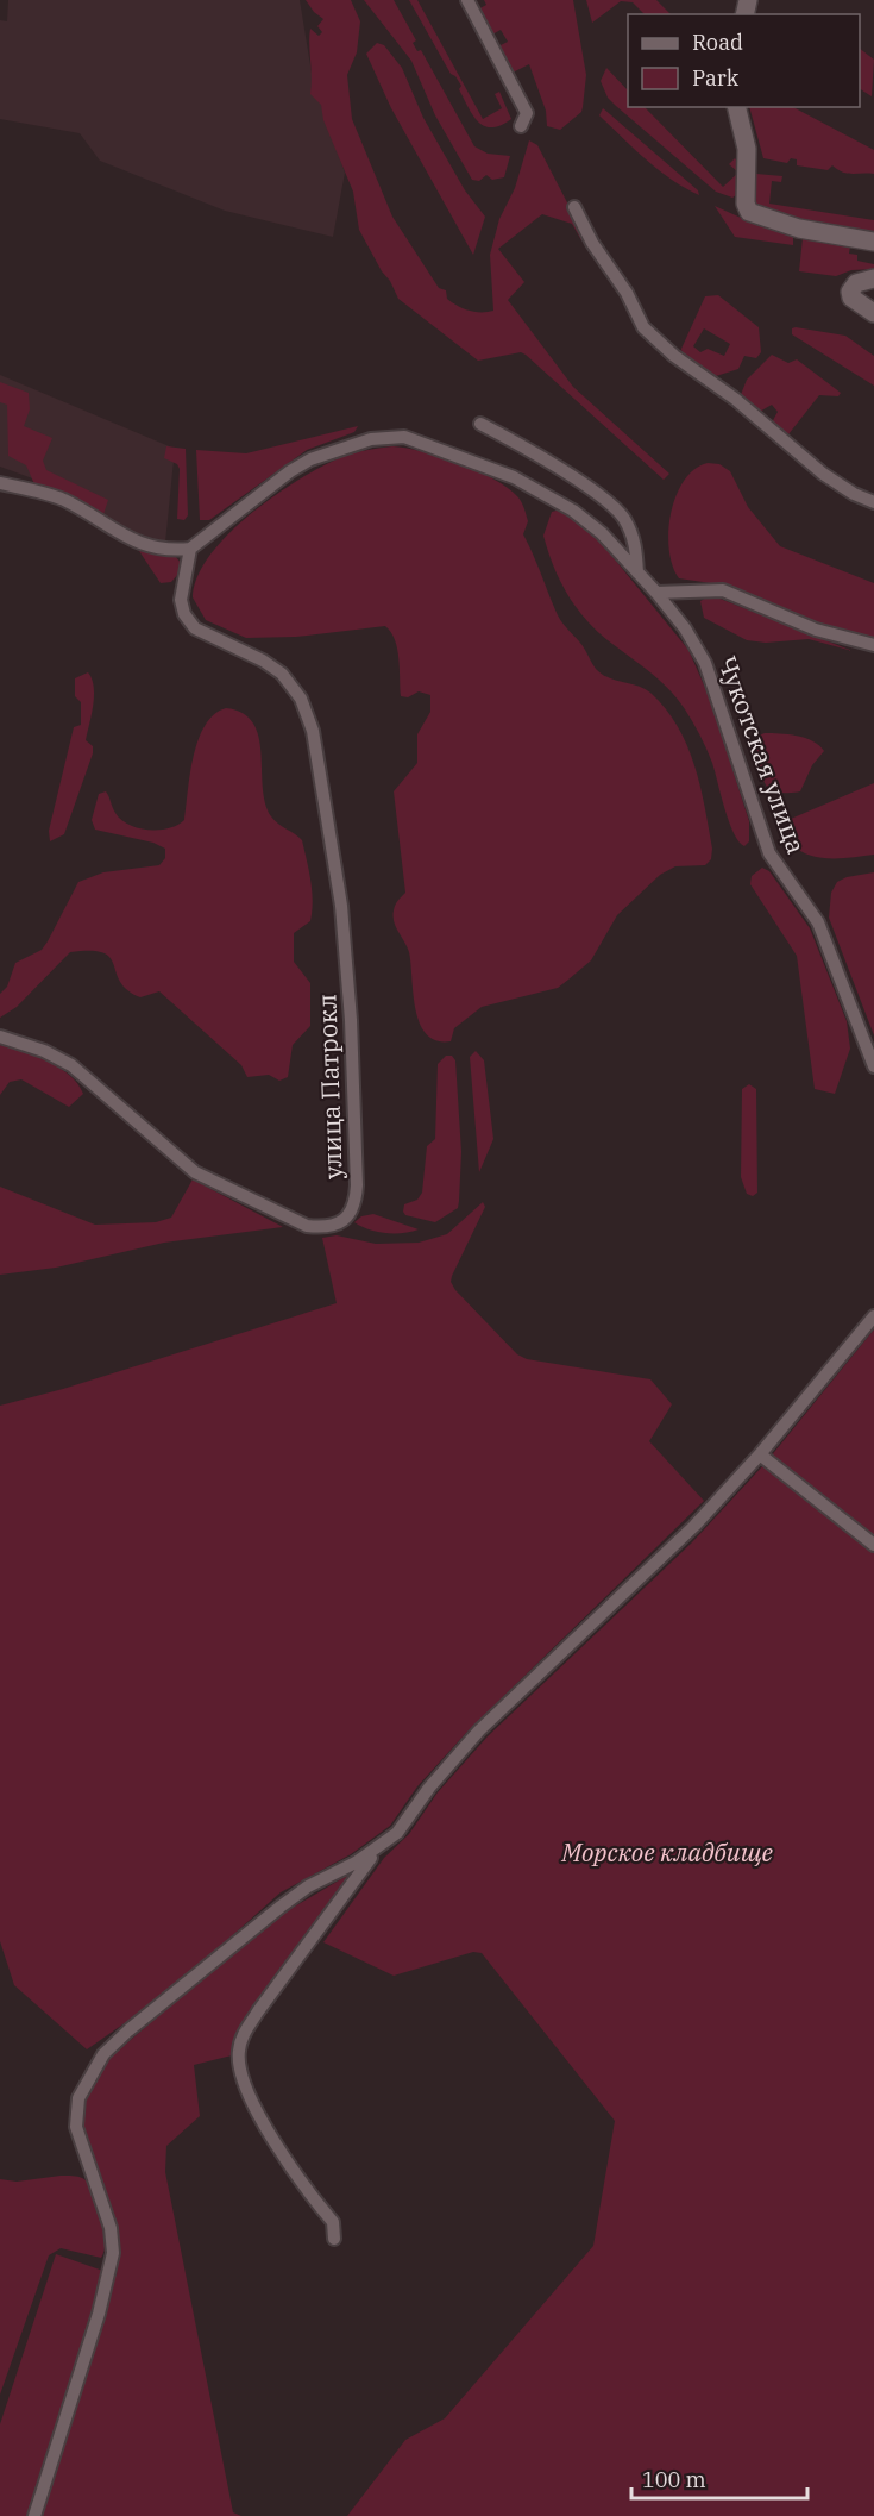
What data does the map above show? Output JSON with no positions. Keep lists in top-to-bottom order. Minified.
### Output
{"streets":{"street":["Чукотская улица","улица Патрокл"]},"crossings":[["Чукотская улица","улица Патрокл"]],"parks":["Морское кладбище"],"legend":["Road","Park"],"scale_bar":"100 m"}
